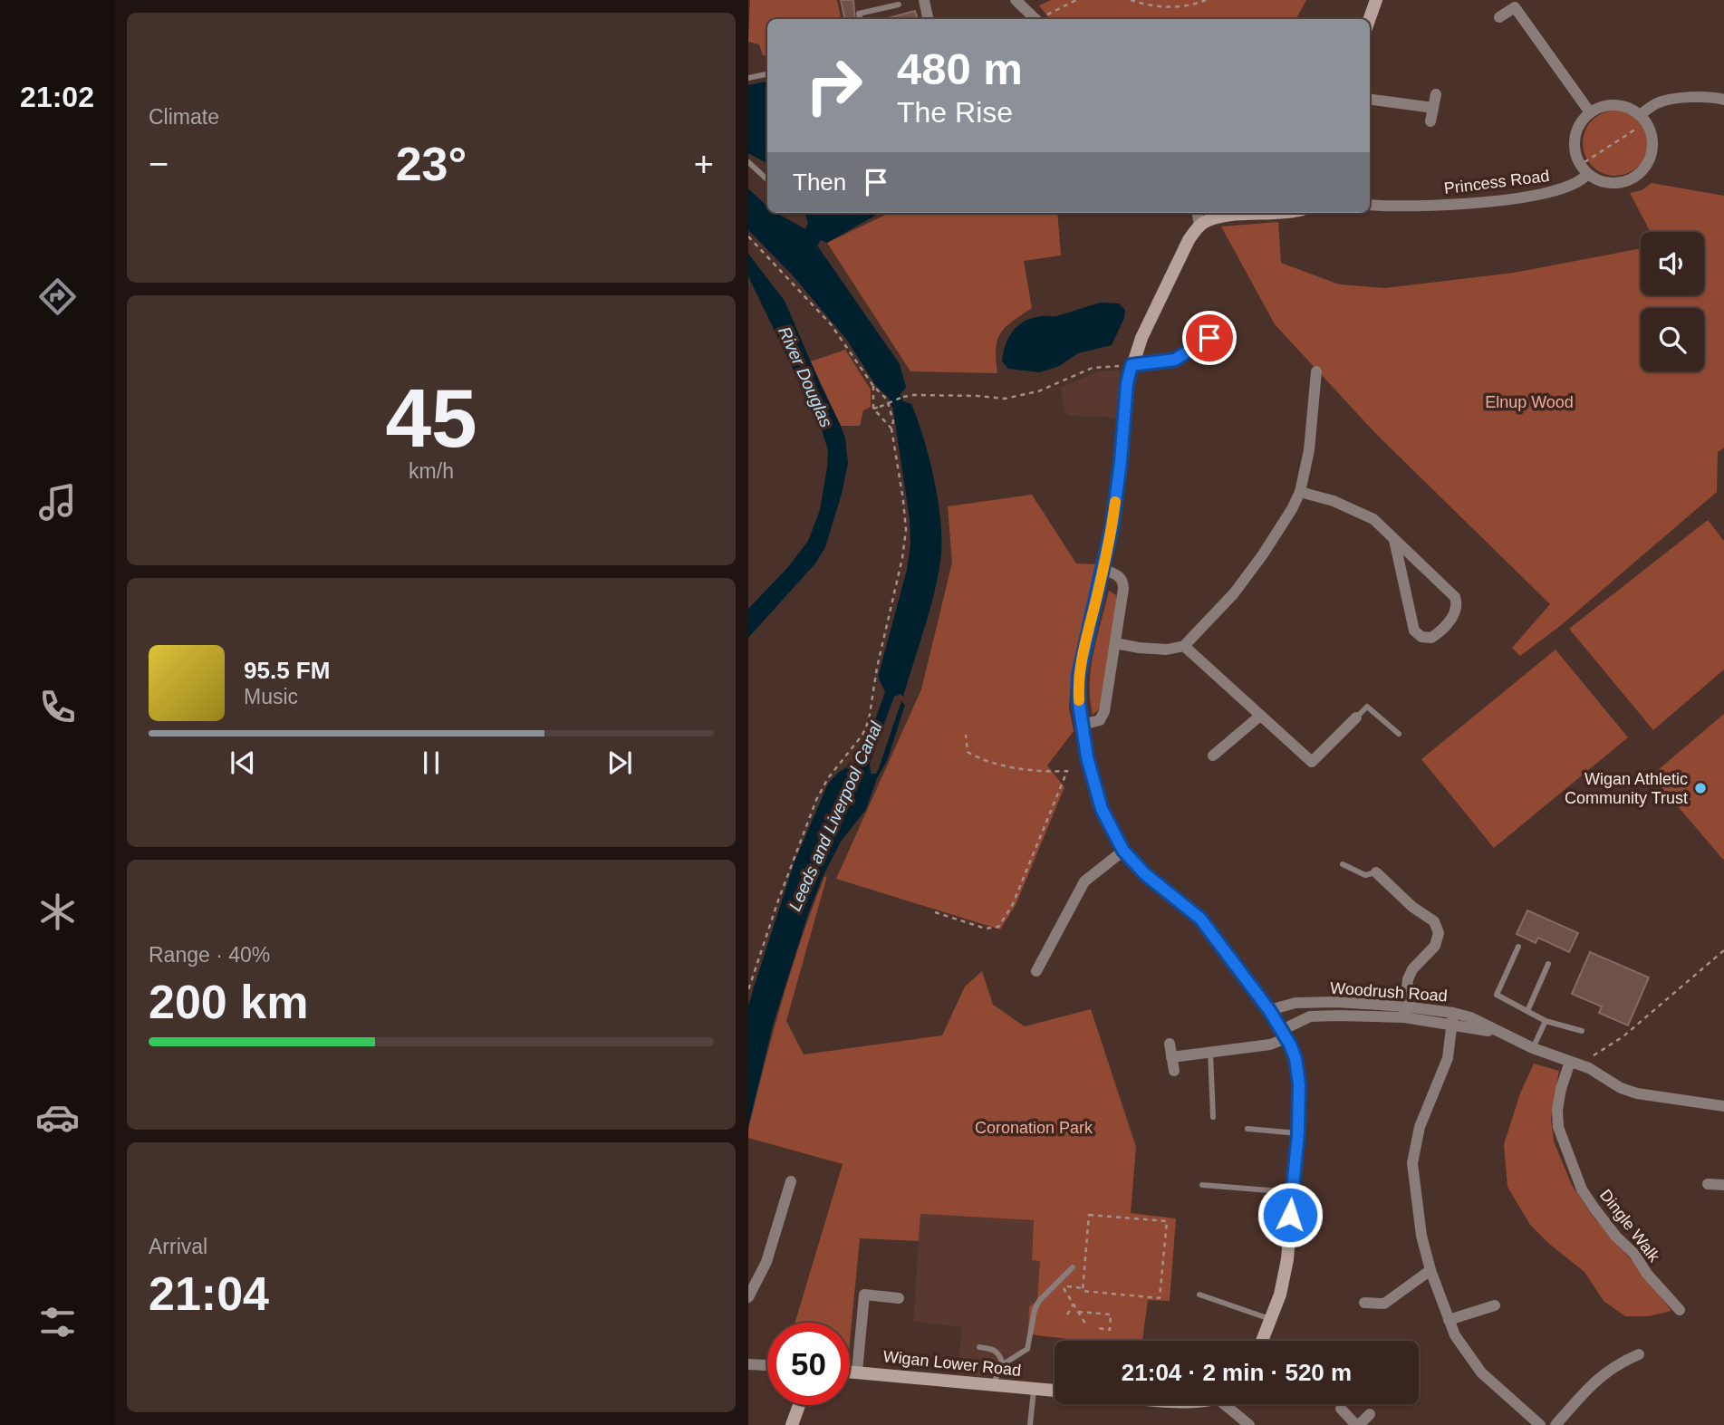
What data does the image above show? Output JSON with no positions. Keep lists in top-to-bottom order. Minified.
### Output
{"streets":{"main road":["Wigan Lower Road"],"street":["Princess Road","Woodrush Road","Dingle Walk"]},"crossings":[["Woodrush Road","Dingle Walk"]],"water":["River Douglas","Leeds and Liverpool Canal"],"parks":["Elnup Wood","Coronation Park"],"places":["Wigan Athletic Community Trust"],"page":{"tabs":"21:02","tile":["Climate",["45","km/h"],["Range · 40%","200 km"],["Arrival","21:04"]],"turn":["480 m","The Rise"],"heat":["−","23°","+"],"then":"Then","song":["95.5 FM","Music"],"limit":"50","trip":"21:04 · 2 min · 520 m"}}
